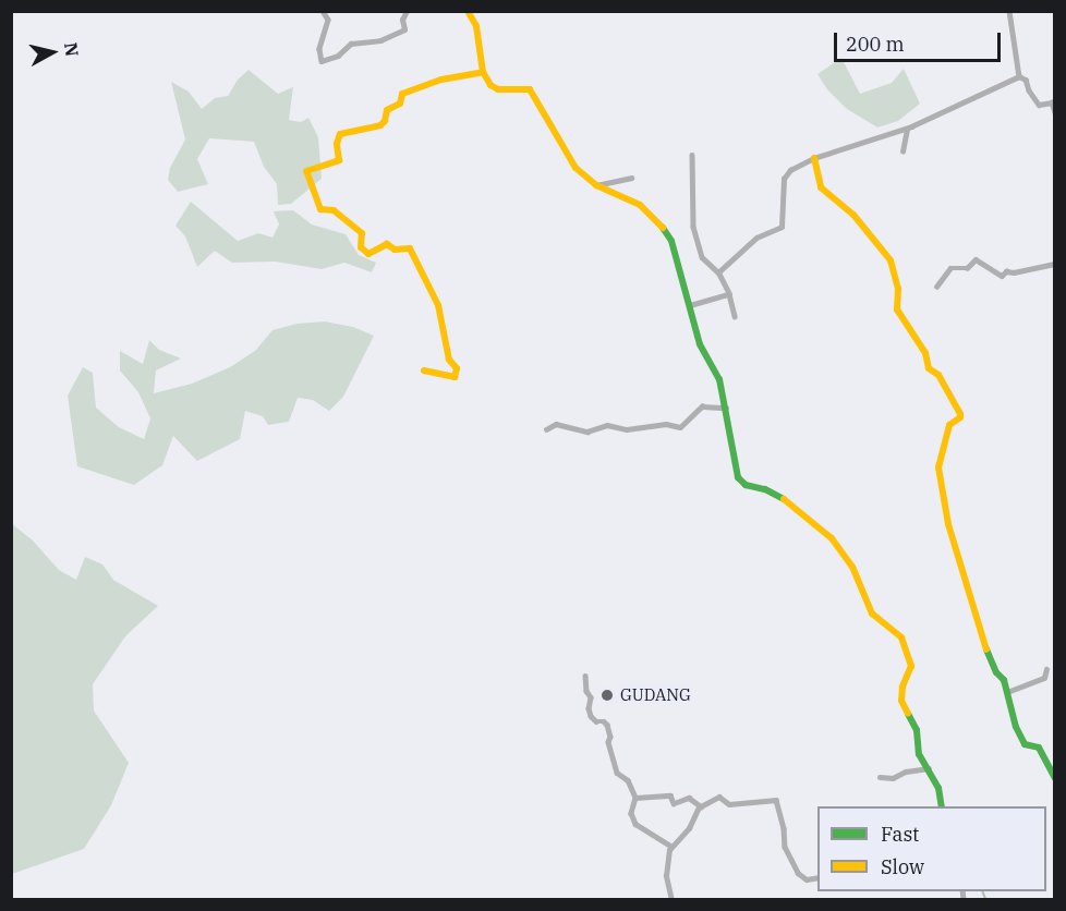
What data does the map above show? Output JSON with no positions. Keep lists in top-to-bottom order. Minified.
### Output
{"places":["GUDANG"],"legend":["Fast","Slow"],"scale_bar":"200 m","north":"right"}
